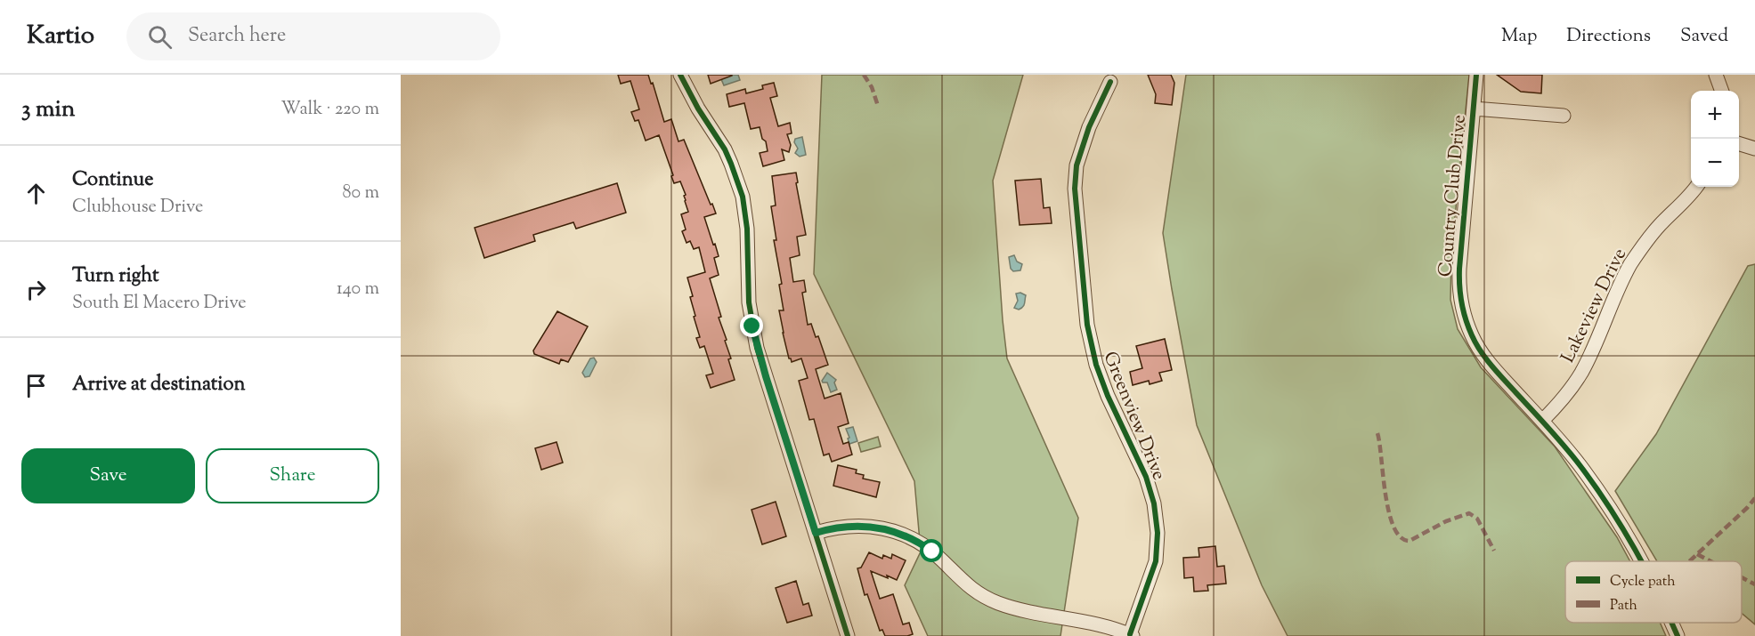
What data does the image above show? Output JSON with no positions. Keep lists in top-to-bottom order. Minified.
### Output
{"streets":{"street":["Country Club Drive","Lakeview Drive","Greenview Drive"]},"crossings":[["Country Club Drive","Lakeview Drive"]],"legend":["Cycle path","Path"],"page":{"header":"Kartio","search":"Search here","nav":["Map","Directions","Saved"],"heading":["3 min","Walk · 220 m"],"map_buttons":["+","−"],"list":[["Continue","Clubhouse Drive","80 m"],["Turn right","South El Macero Drive","140 m"],"Arrive at destination"],"buttons":["Save","Share"]}}
